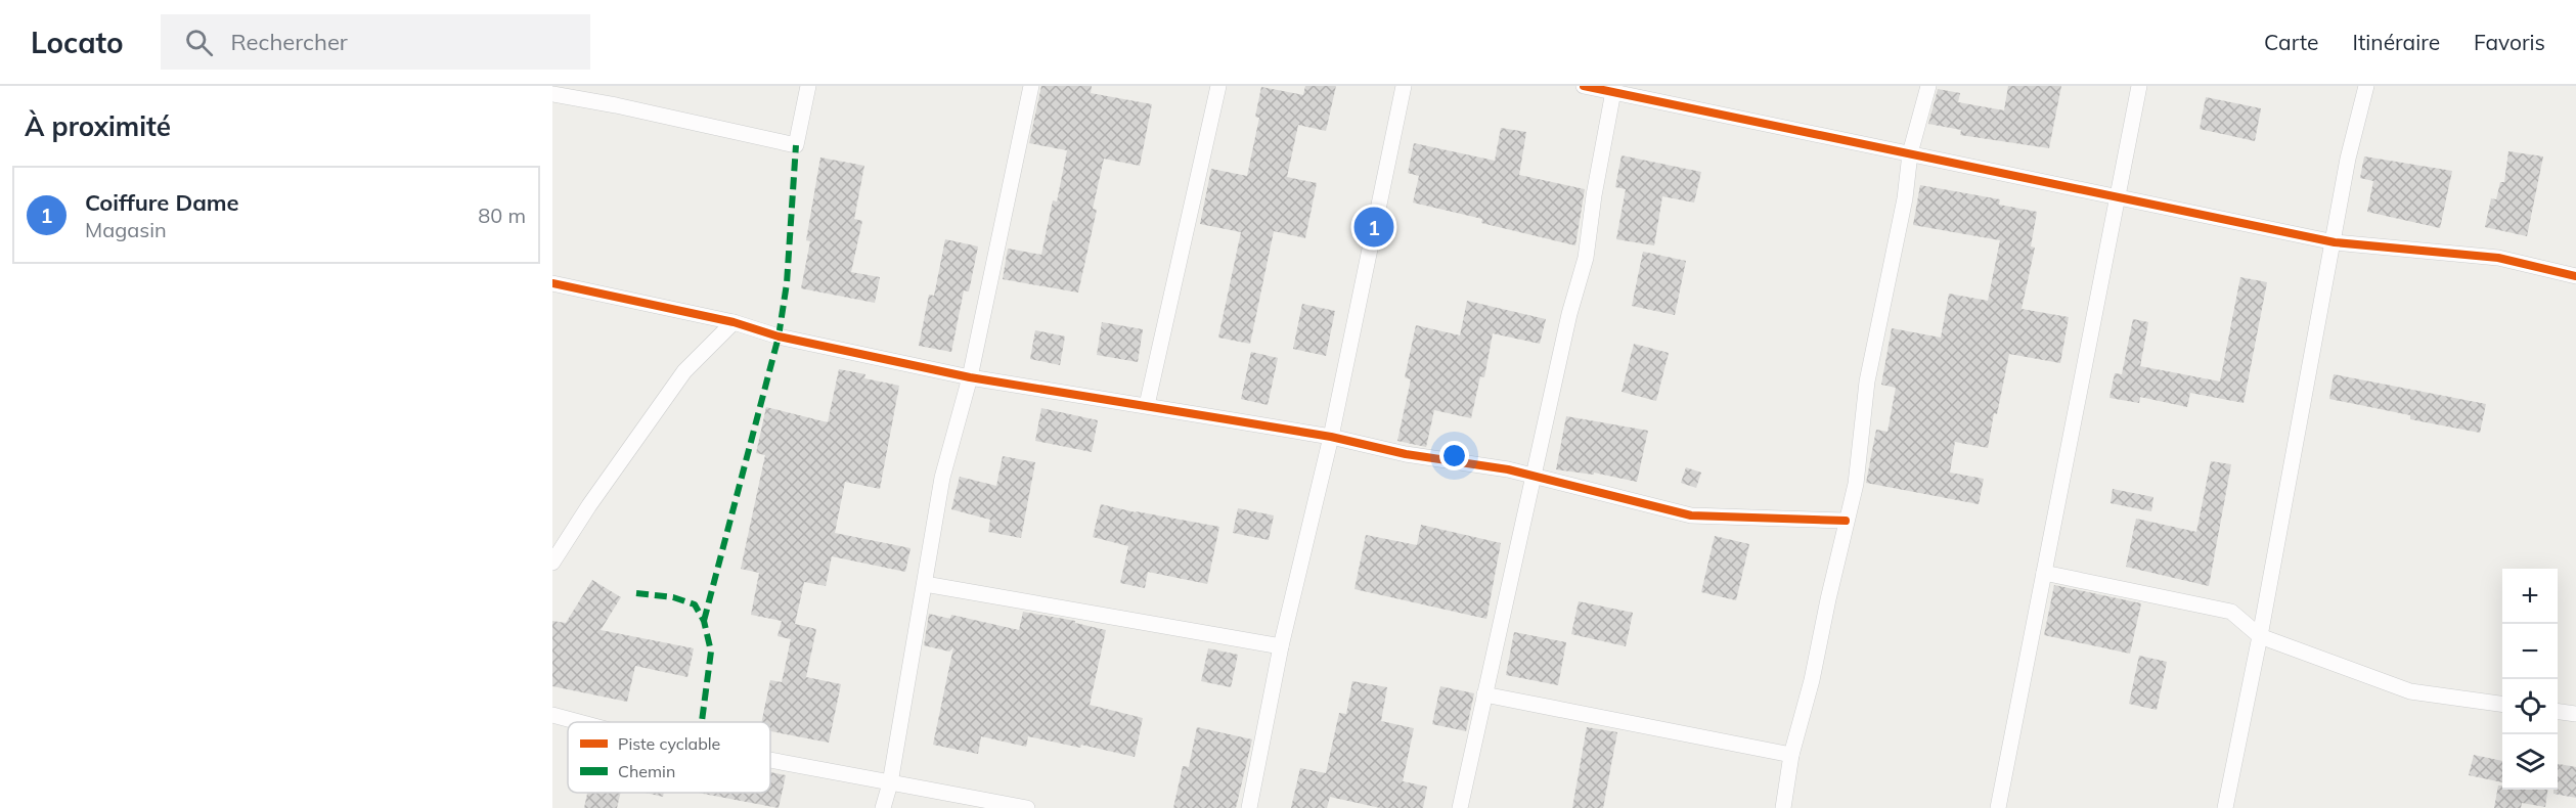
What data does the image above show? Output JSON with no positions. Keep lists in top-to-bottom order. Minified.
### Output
{"legend":["Piste cyclable","Chemin"],"page":{"header":"Locato","search":"Rechercher","nav":["Carte","Itinéraire","Favoris"],"heading":"À proximité","list":[{"mark":"1","name":"Coiffure Dame","note":"Magasin","value":"80 m"}],"pins":"1","map_buttons":["+","−"]}}
